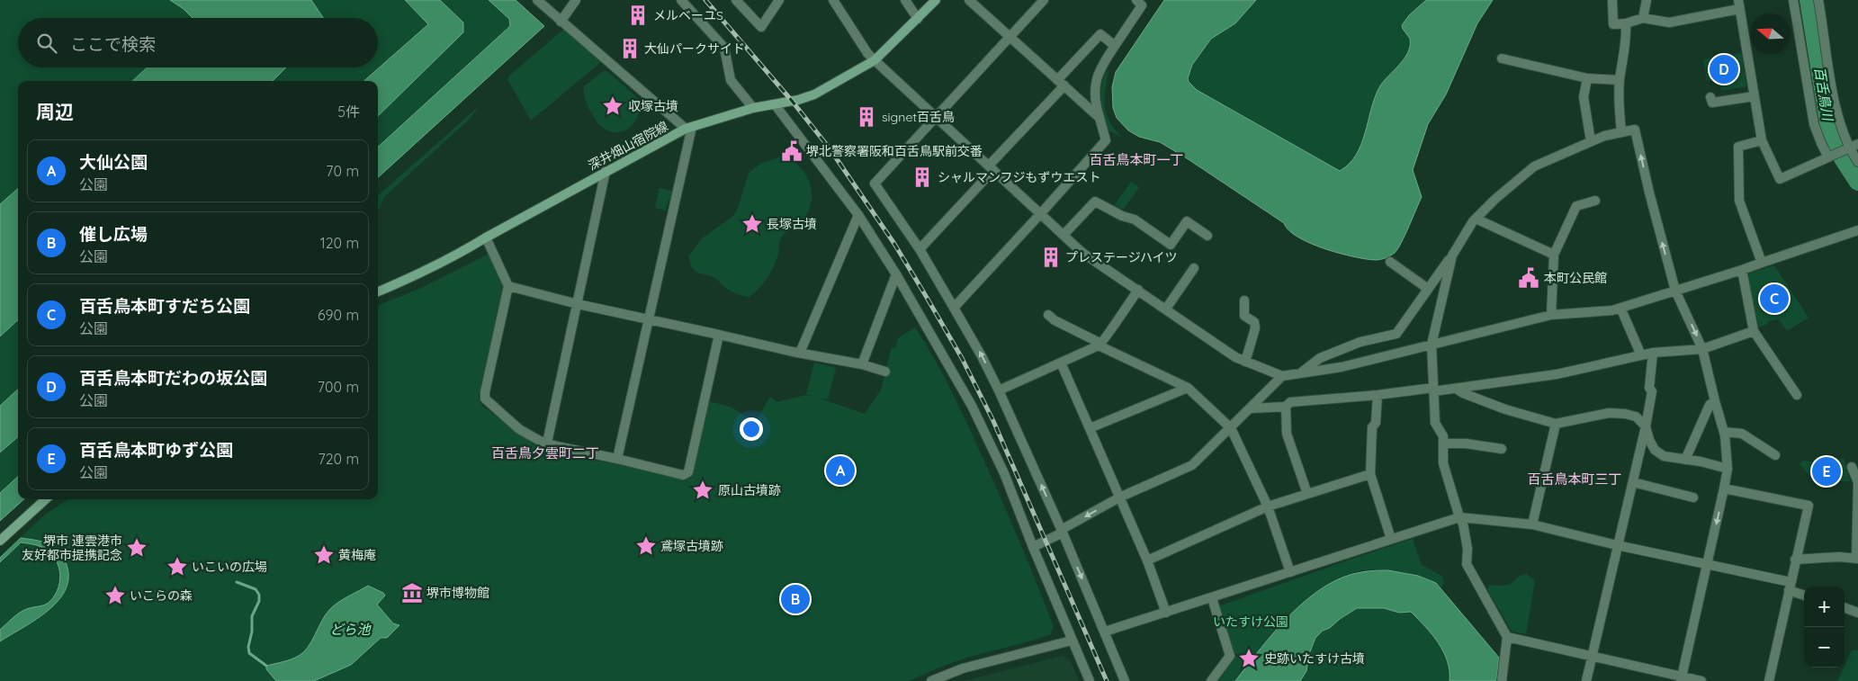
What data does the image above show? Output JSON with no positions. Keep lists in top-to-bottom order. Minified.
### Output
{"streets":{"main road":["深井畑山宿院線"]},"districts":["百舌鳥本町一丁","百舌鳥夕雲町二丁","百舌鳥本町三丁"],"water":["百舌鳥川","どら池"],"parks":["いたすけ公園"],"places":{"building":["メルベーユS","大仙パークサイド","signet百舌鳥","シャルマンフジもずウエスト","プレステージハイツ"],"place":["収塚古墳","長塚古墳","原山古墳跡","鳶塚古墳跡","堺市 連雲港市 友好都市提携記念","黄梅庵","いこいの広場","いこらの森","史跡いたすけ古墳"],"public building":["堺北警察署阪和百舌鳥駅前交番","本町公民館"],"museum":["堺市博物館"]},"north":"left","page":{"search":"ここで検索","pins":["D","C","A","E","B"],"heading":["周辺","5件"],"list":[{"mark":"A","name":"大仙公園","note":"公園","value":"70 m"},{"mark":"B","name":"催し広場","note":"公園","value":"120 m"},{"mark":"C","name":"百舌鳥本町すだち公園","note":"公園","value":"690 m"},{"mark":"D","name":"百舌鳥本町だわの坂公園","note":"公園","value":"700 m"},{"mark":"E","name":"百舌鳥本町ゆず公園","note":"公園","value":"720 m"}],"map_buttons":["+","−"]}}
